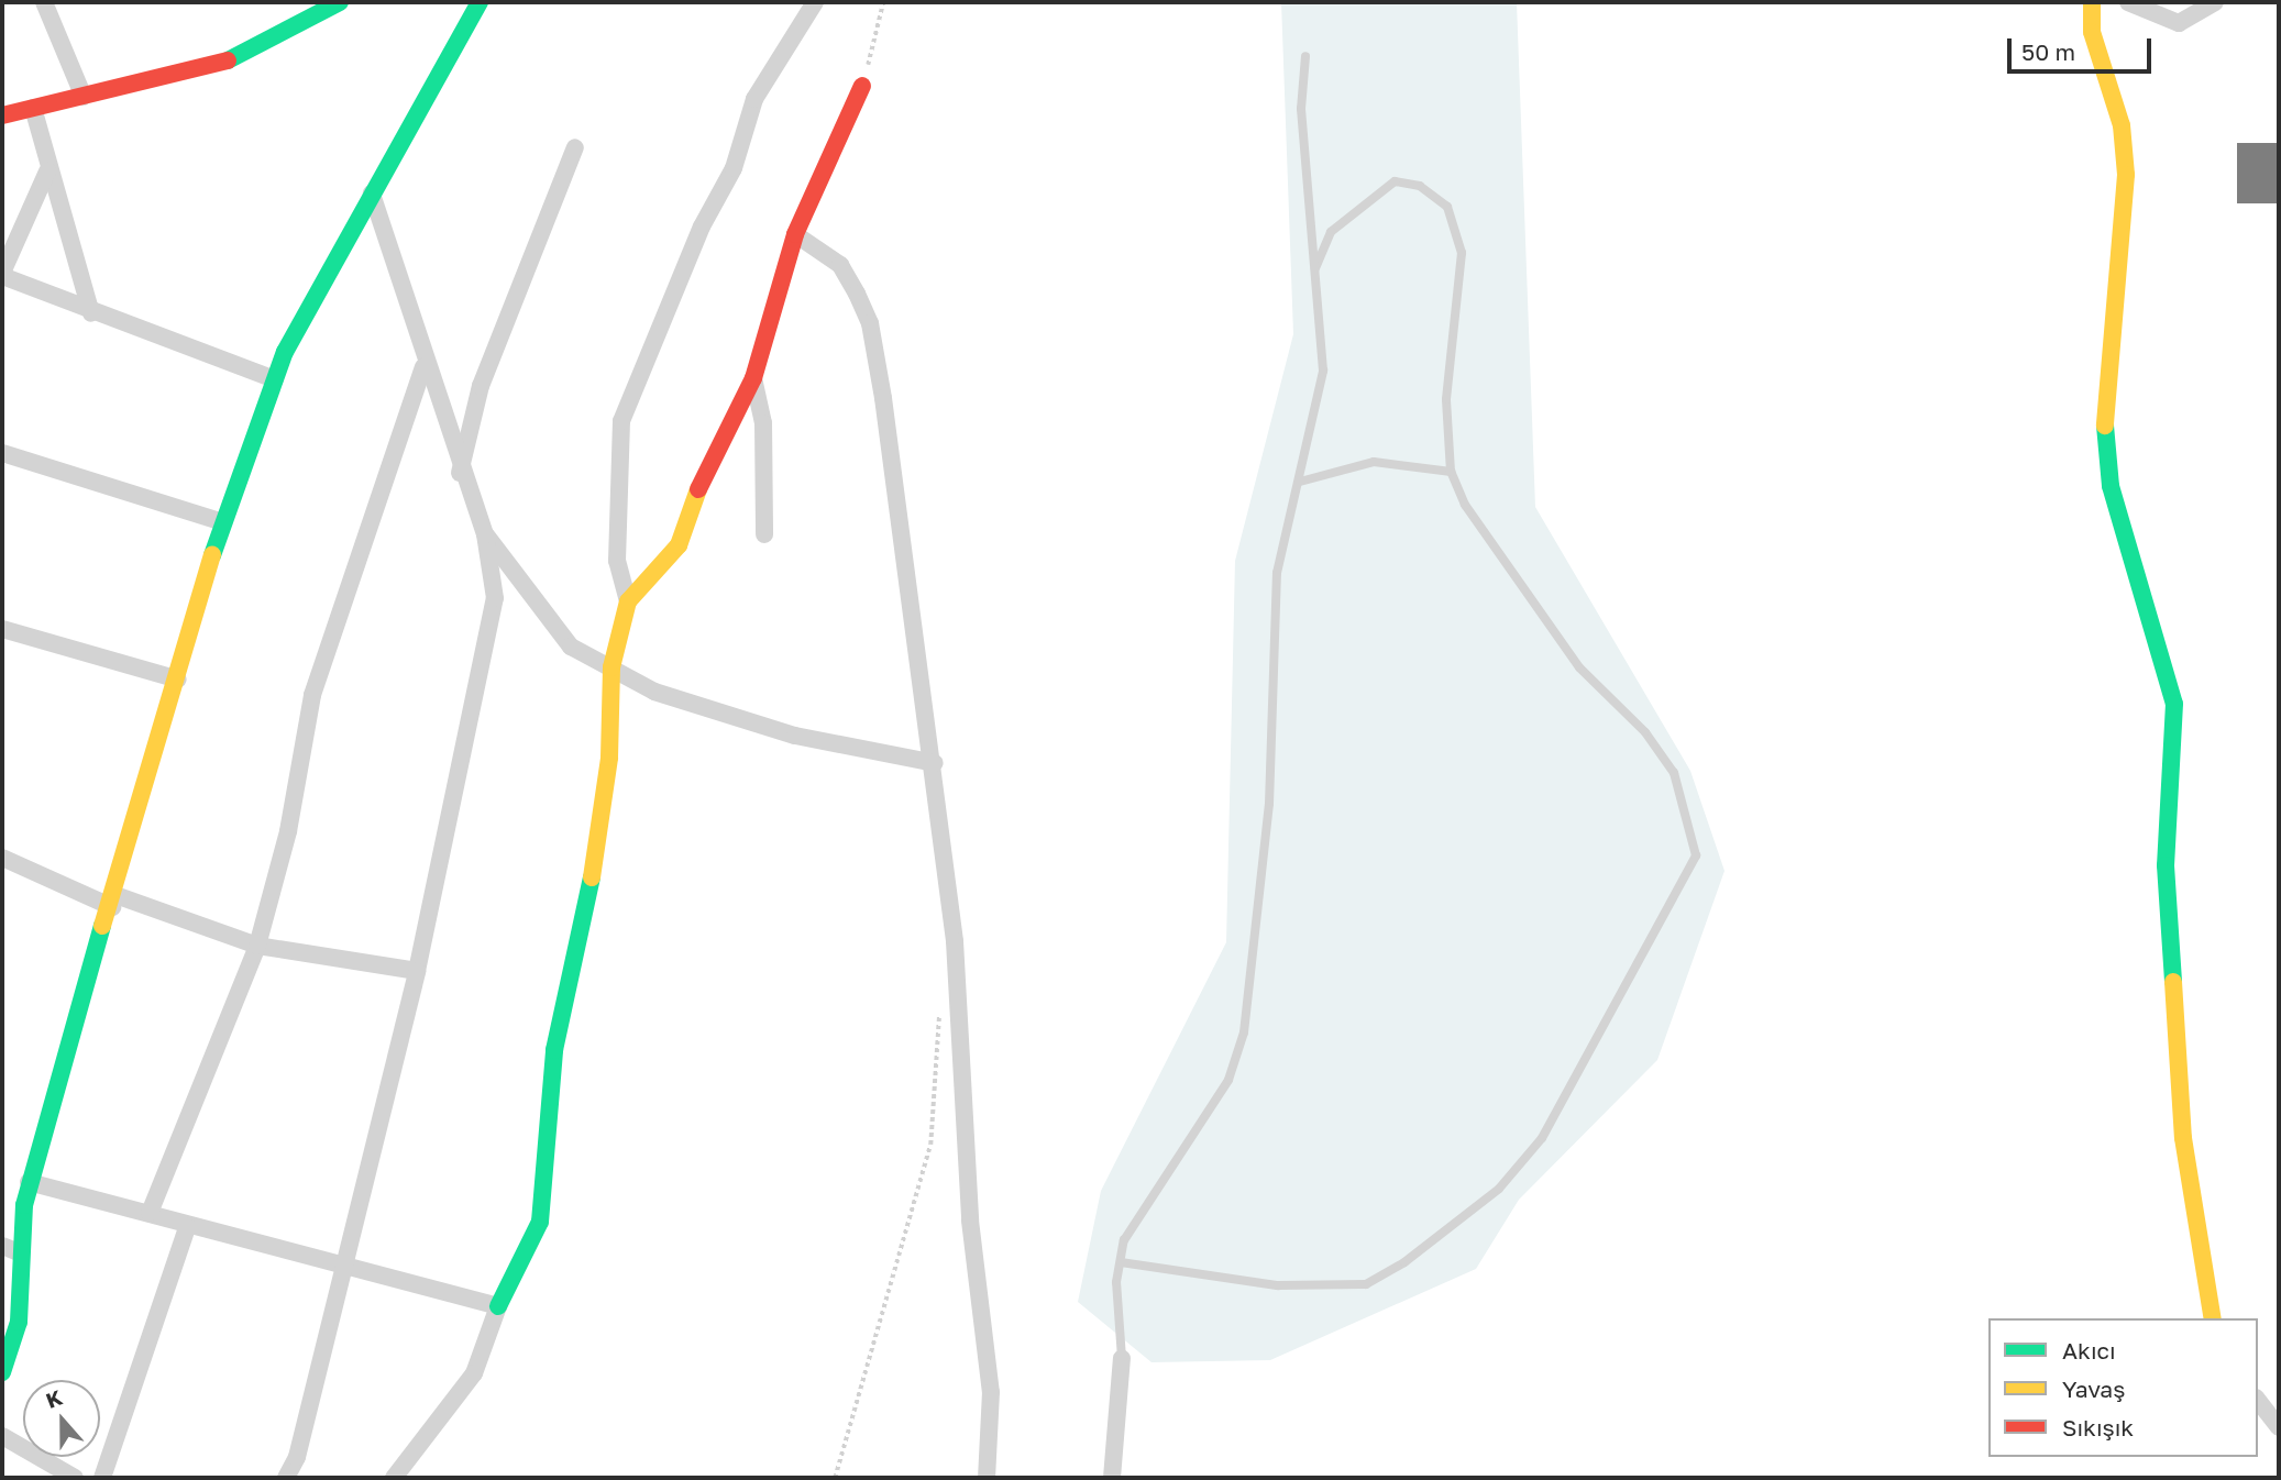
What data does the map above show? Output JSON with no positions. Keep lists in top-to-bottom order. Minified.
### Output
{"legend":["Akıcı","Yavaş","Sıkışık"],"scale_bar":"50 m","north":"top"}
